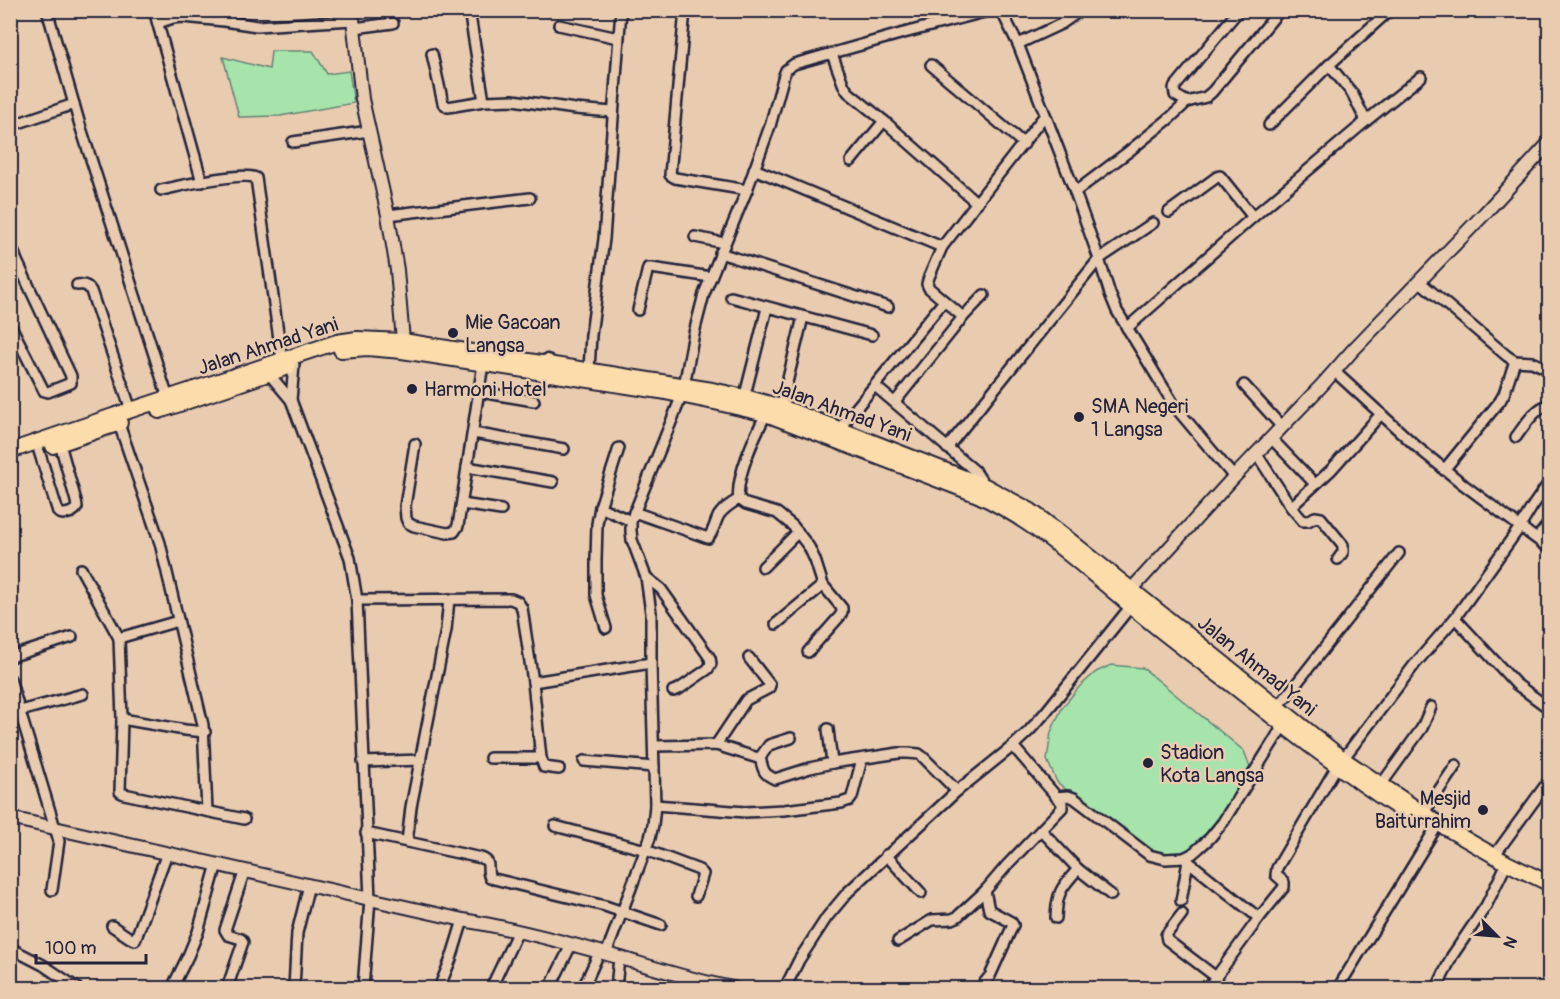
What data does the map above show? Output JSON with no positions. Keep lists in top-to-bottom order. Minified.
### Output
{"streets":{"main road":["Jalan Ahmad Yani"]},"places":["Mie Gacoan Langsa","Harmoni Hotel","SMA Negeri 1 Langsa","Stadion Kota Langsa","Mesjid Baiturrahim"],"scale_bar":"100 m","north":"bottom right"}
